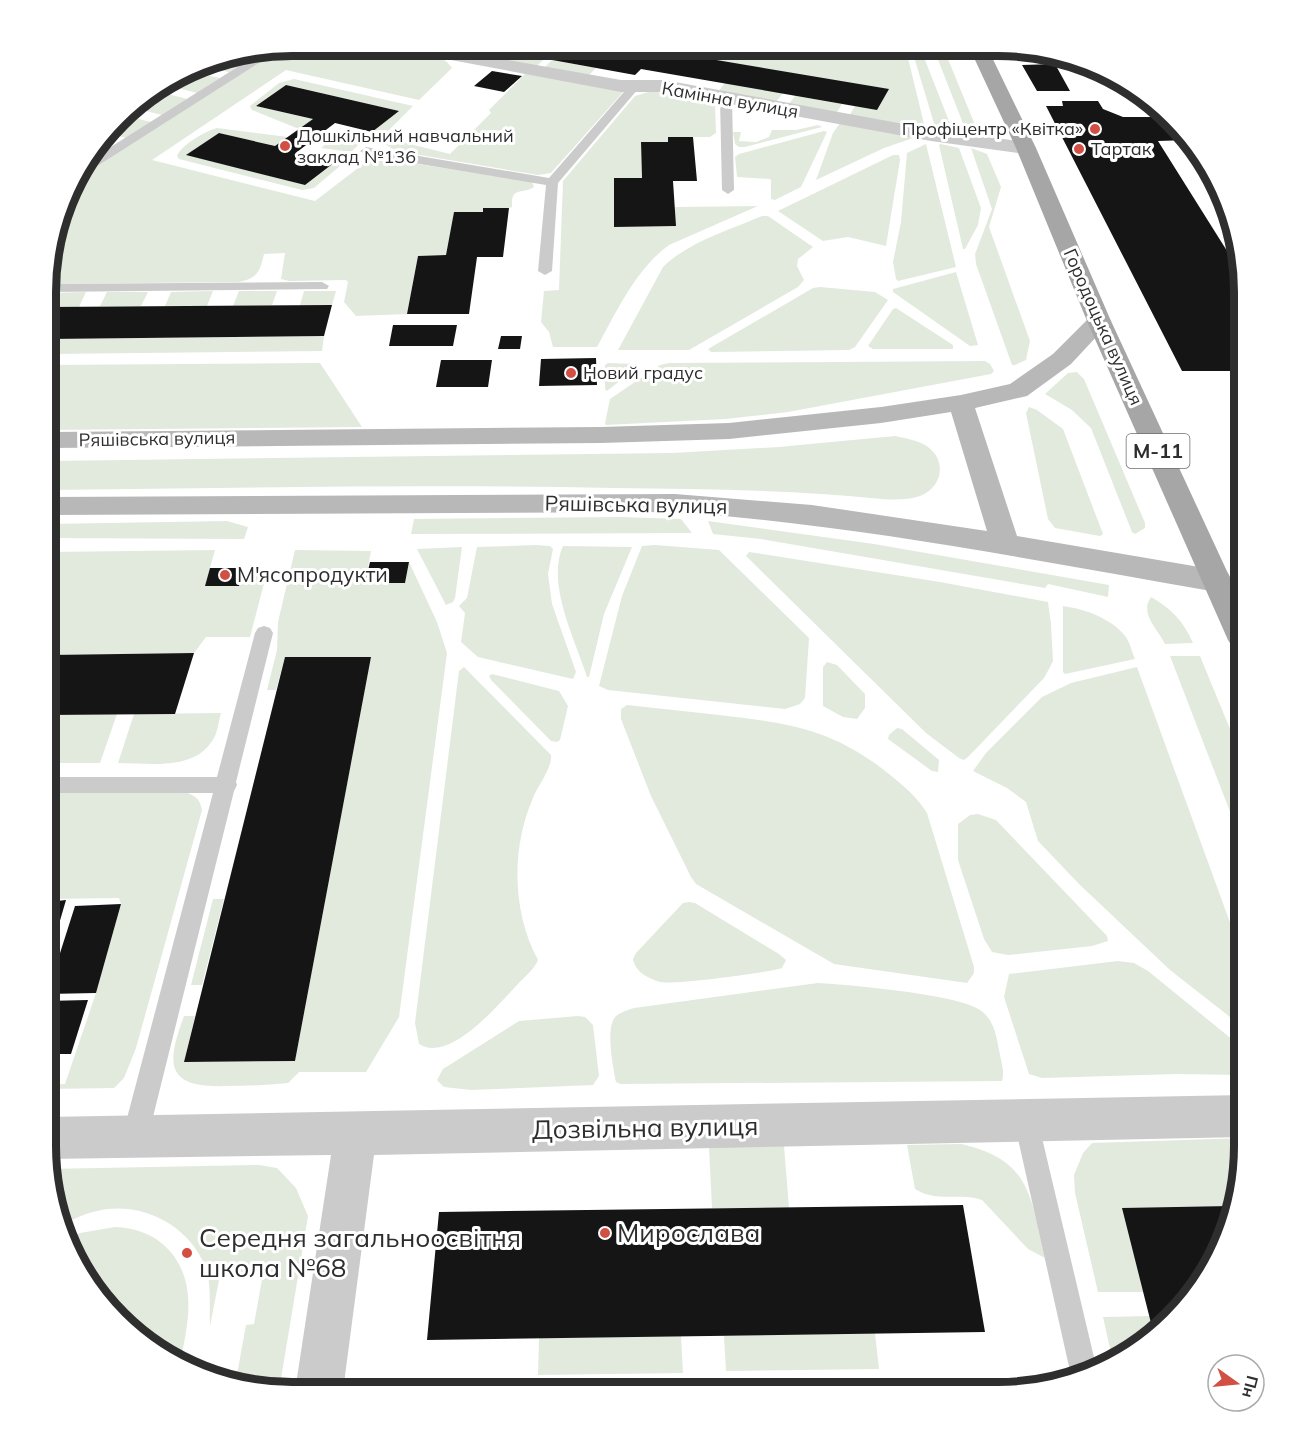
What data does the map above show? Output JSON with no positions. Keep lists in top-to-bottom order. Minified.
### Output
{"streets":{"main road":["Городоцька вулиця","Ряшівська вулиця","М-11"],"street":["Камінна вулиця","Дозвільна вулиця"]},"crossings":[["Камінна вулиця","Городоцька вулиця"],["Городоцька вулиця","Ряшівська вулиця"]],"places":["Профіцентр «Квітка»","Дошкільний навчальний заклад №136","Тартак","Новий градус","М'ясопродукти","Мирослава","Середня загальноосвітня школа №68"],"north":"right"}
